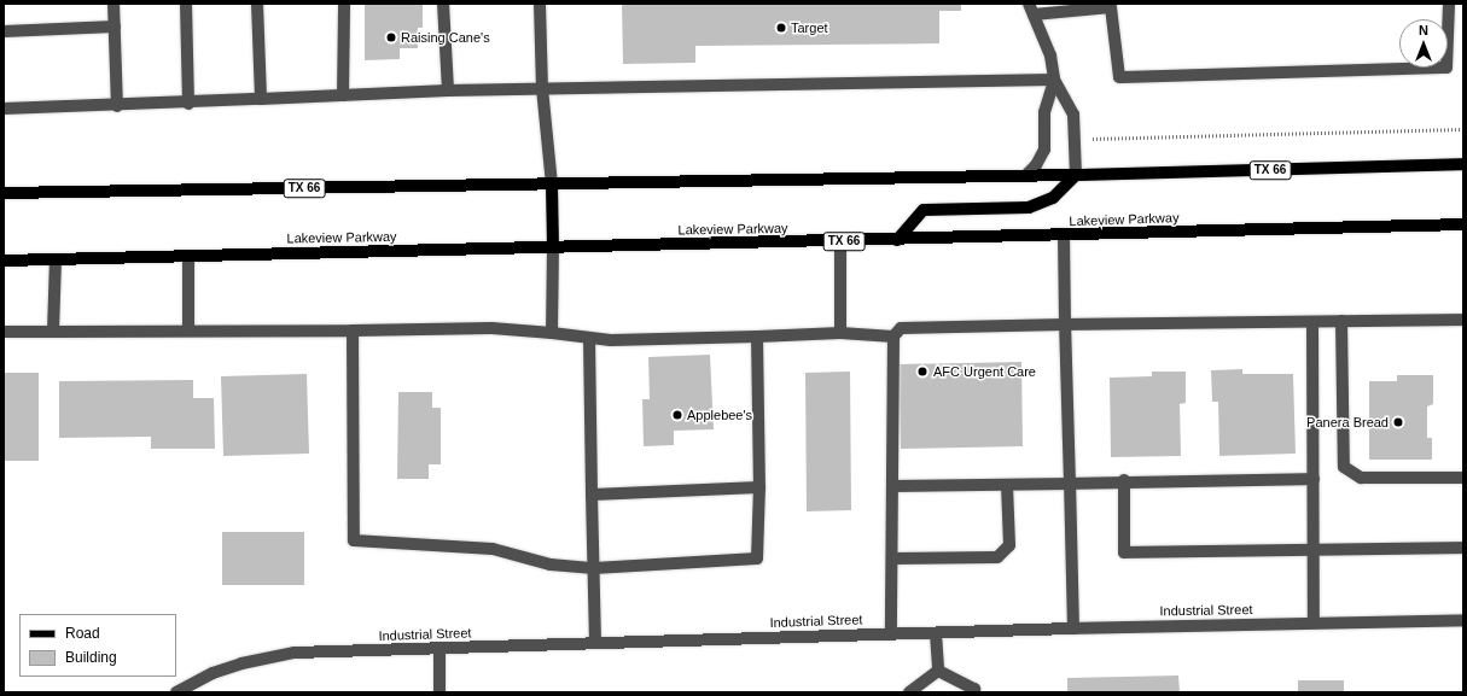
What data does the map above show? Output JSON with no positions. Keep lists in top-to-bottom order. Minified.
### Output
{"streets":{"main road":["TX 66","Lakeview Parkway"],"street":["Industrial Street"]},"places":["Target","Raising Cane's","AFC Urgent Care","Applebee's","Panera Bread"],"legend":["Road","Building"],"north":"top"}
